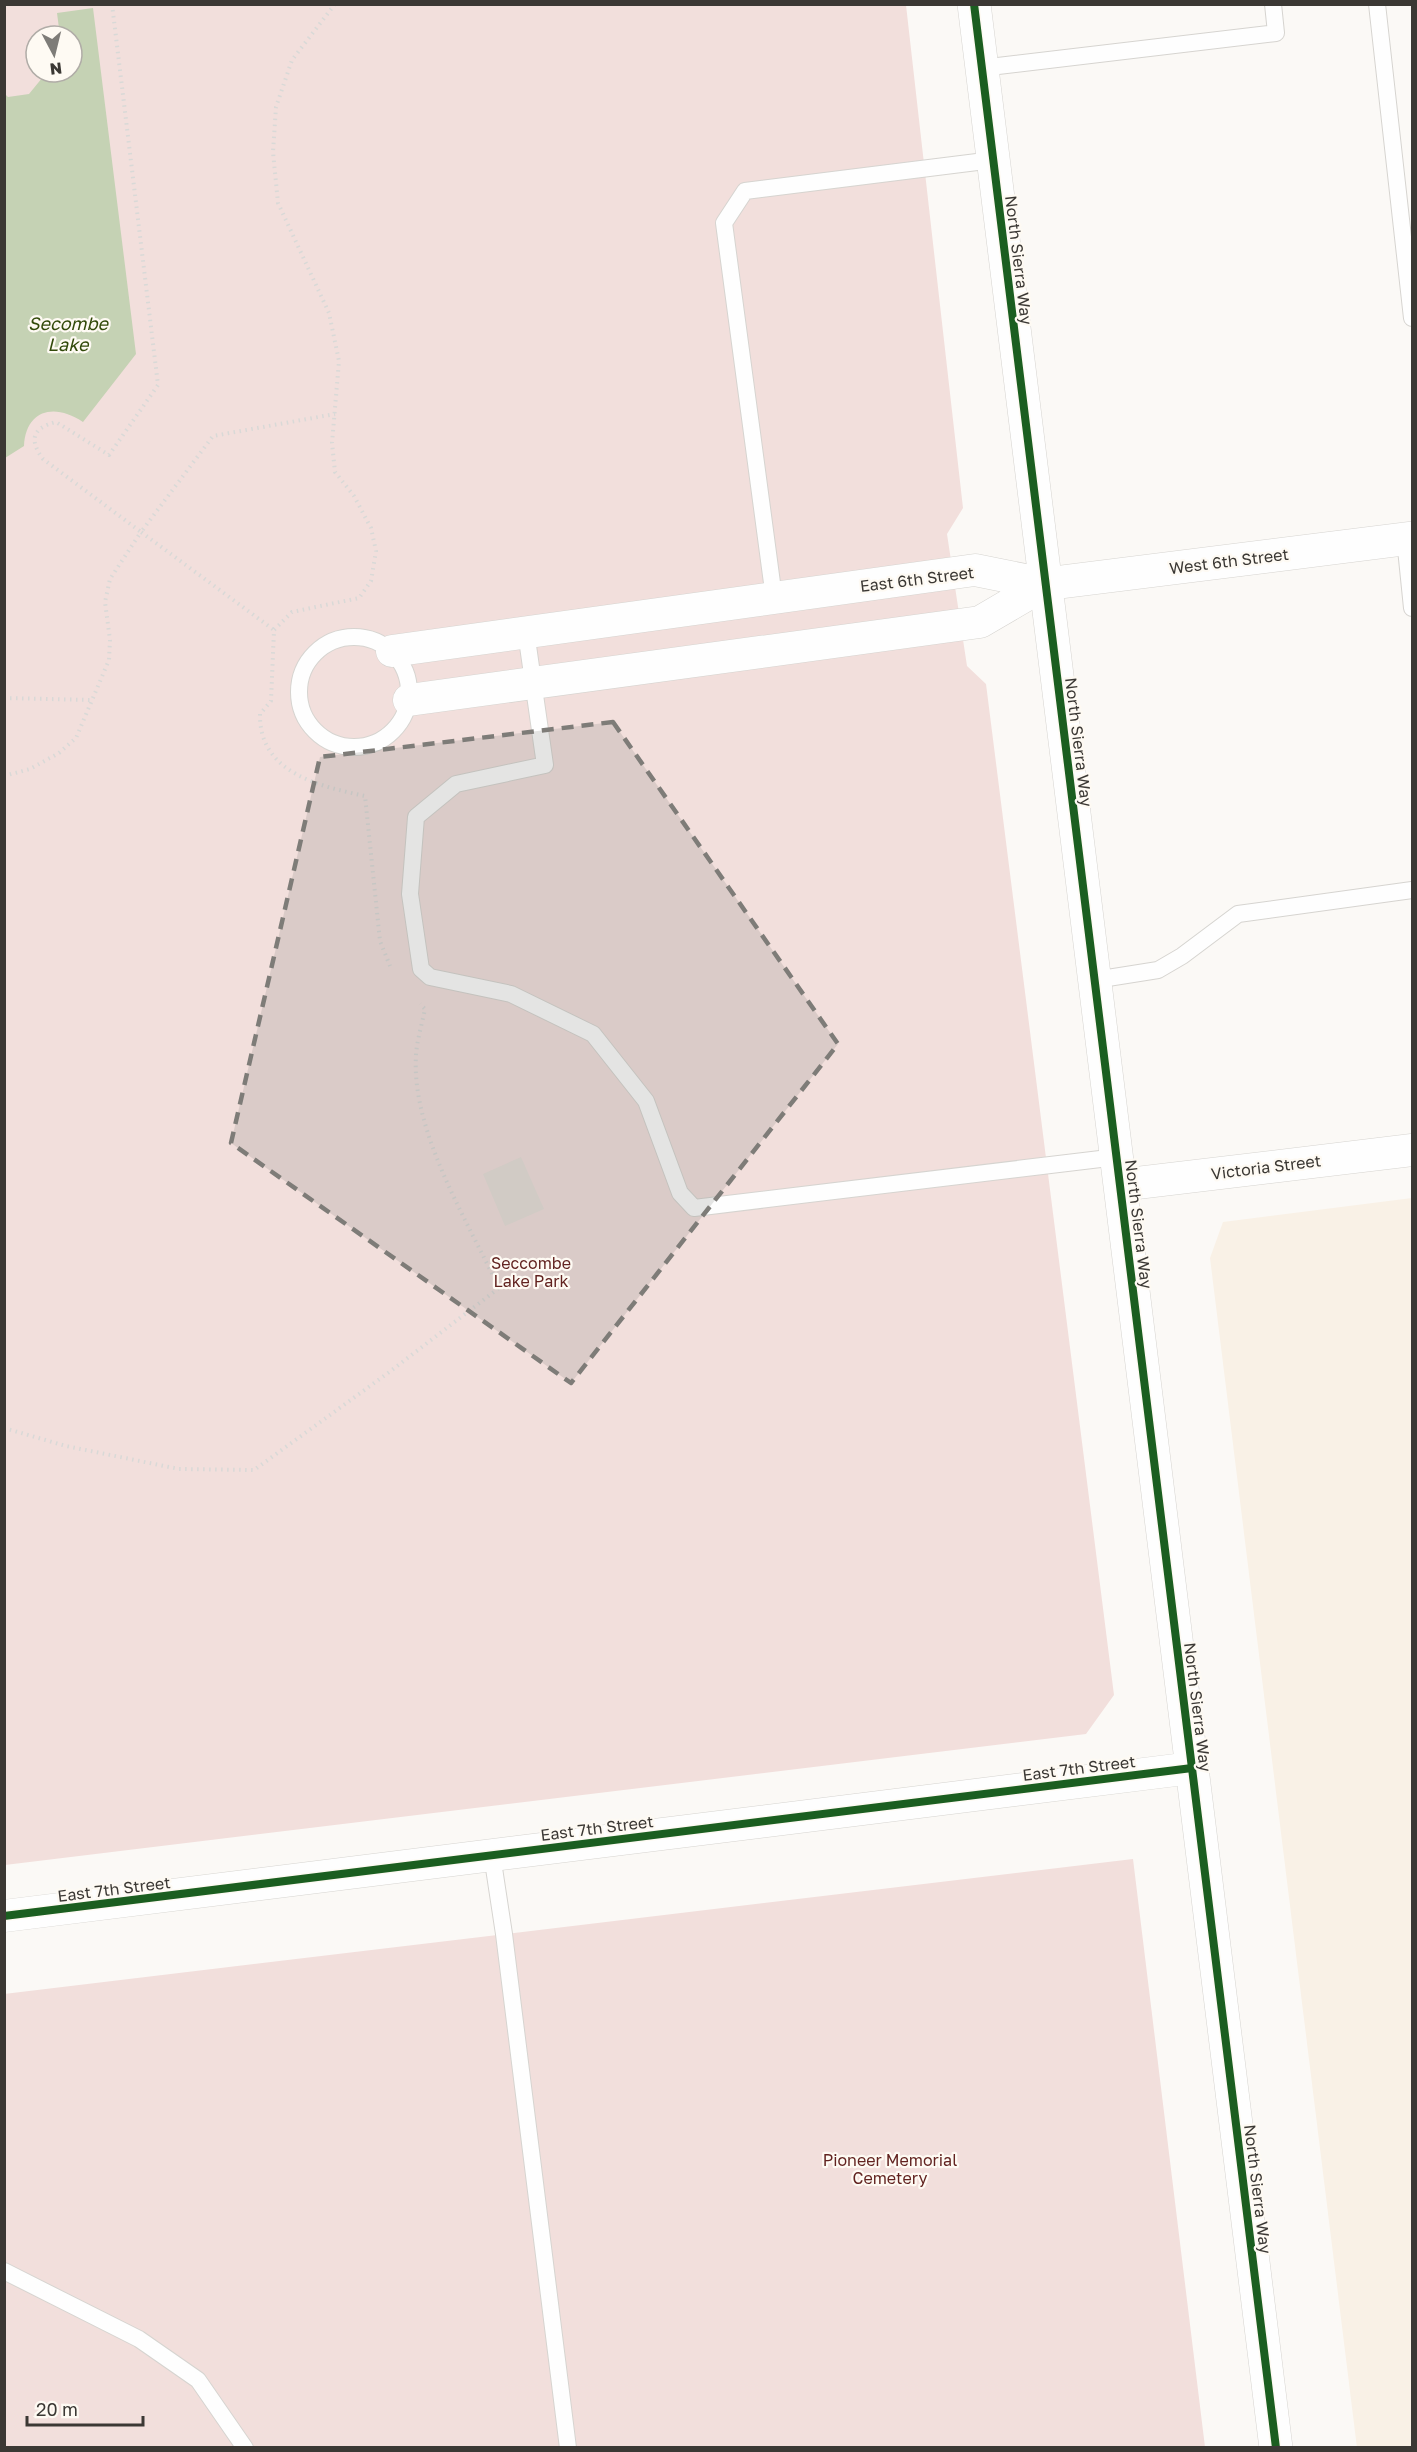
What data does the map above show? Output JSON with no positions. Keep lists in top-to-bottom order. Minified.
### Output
{"streets":{"street":["North Sierra Way","West 6th Street","East 6th Street","Victoria Street","East 7th Street"]},"crossings":[["North Sierra Way","West 6th Street"],["North Sierra Way","East 6th Street"],["North Sierra Way","Victoria Street"],["North Sierra Way","East 7th Street"],["West 6th Street","East 6th Street"]],"water":["Secombe Lake"],"parks":["Seccombe Lake Park","Pioneer Memorial Cemetery"],"scale_bar":"20 m","north":"bottom"}
